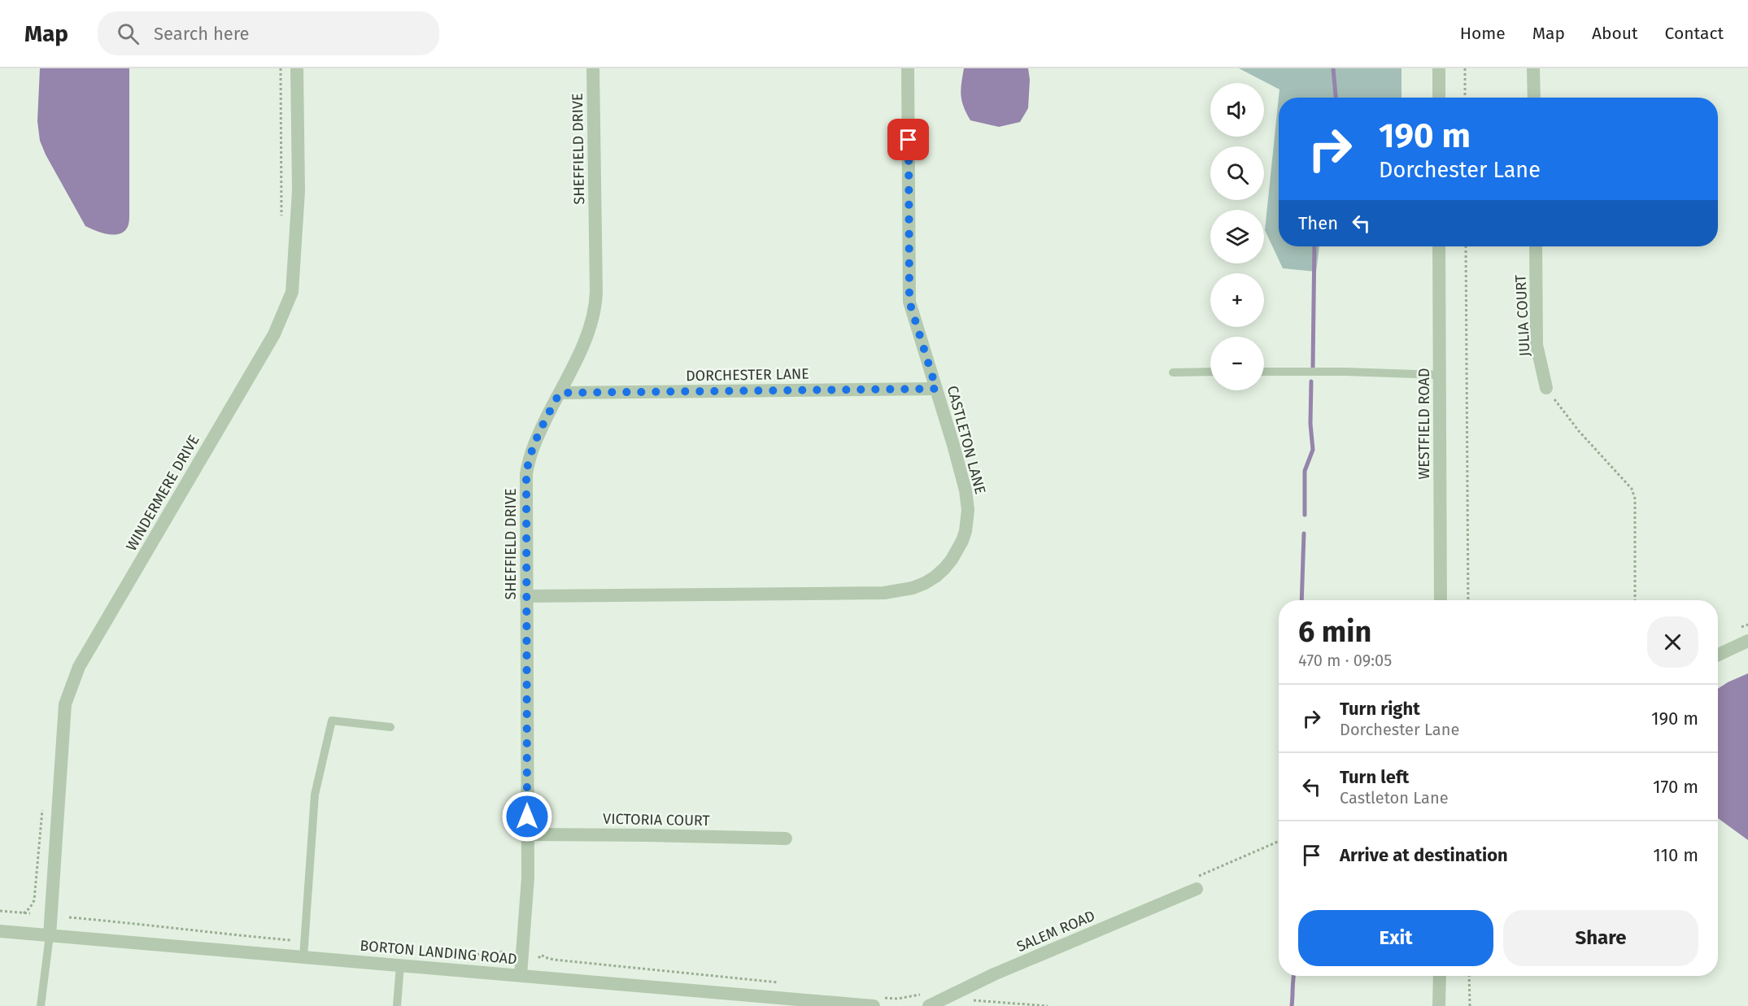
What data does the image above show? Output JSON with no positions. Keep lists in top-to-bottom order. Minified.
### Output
{"streets":{"street":["SHEFFIELD DRIVE","JULIA COURT","DORCHESTER LANE","WESTFIELD ROAD","CASTLETON LANE","WINDERMERE DRIVE","VICTORIA COURT","SALEM ROAD","BORTON LANDING ROAD"]},"crossings":[["SHEFFIELD DRIVE","DORCHESTER LANE"],["SHEFFIELD DRIVE","CASTLETON LANE"],["SHEFFIELD DRIVE","VICTORIA COURT"],["SHEFFIELD DRIVE","BORTON LANDING ROAD"],["DORCHESTER LANE","CASTLETON LANE"],["WINDERMERE DRIVE","BORTON LANDING ROAD"]],"page":{"header":"Map","search":"Search here","nav":["Home","Map","About","Contact"],"map_buttons":["+","−"],"turn":["190 m","Dorchester Lane"],"then":"Then","heading":["6 min","470 m · 09:05"],"list":[{"name":"Turn right","note":"Dorchester Lane","value":"190 m"},{"name":"Turn left","note":"Castleton Lane","value":"170 m"},{"name":"Arrive at destination","value":"110 m"}],"buttons":["Exit","Share"]}}
